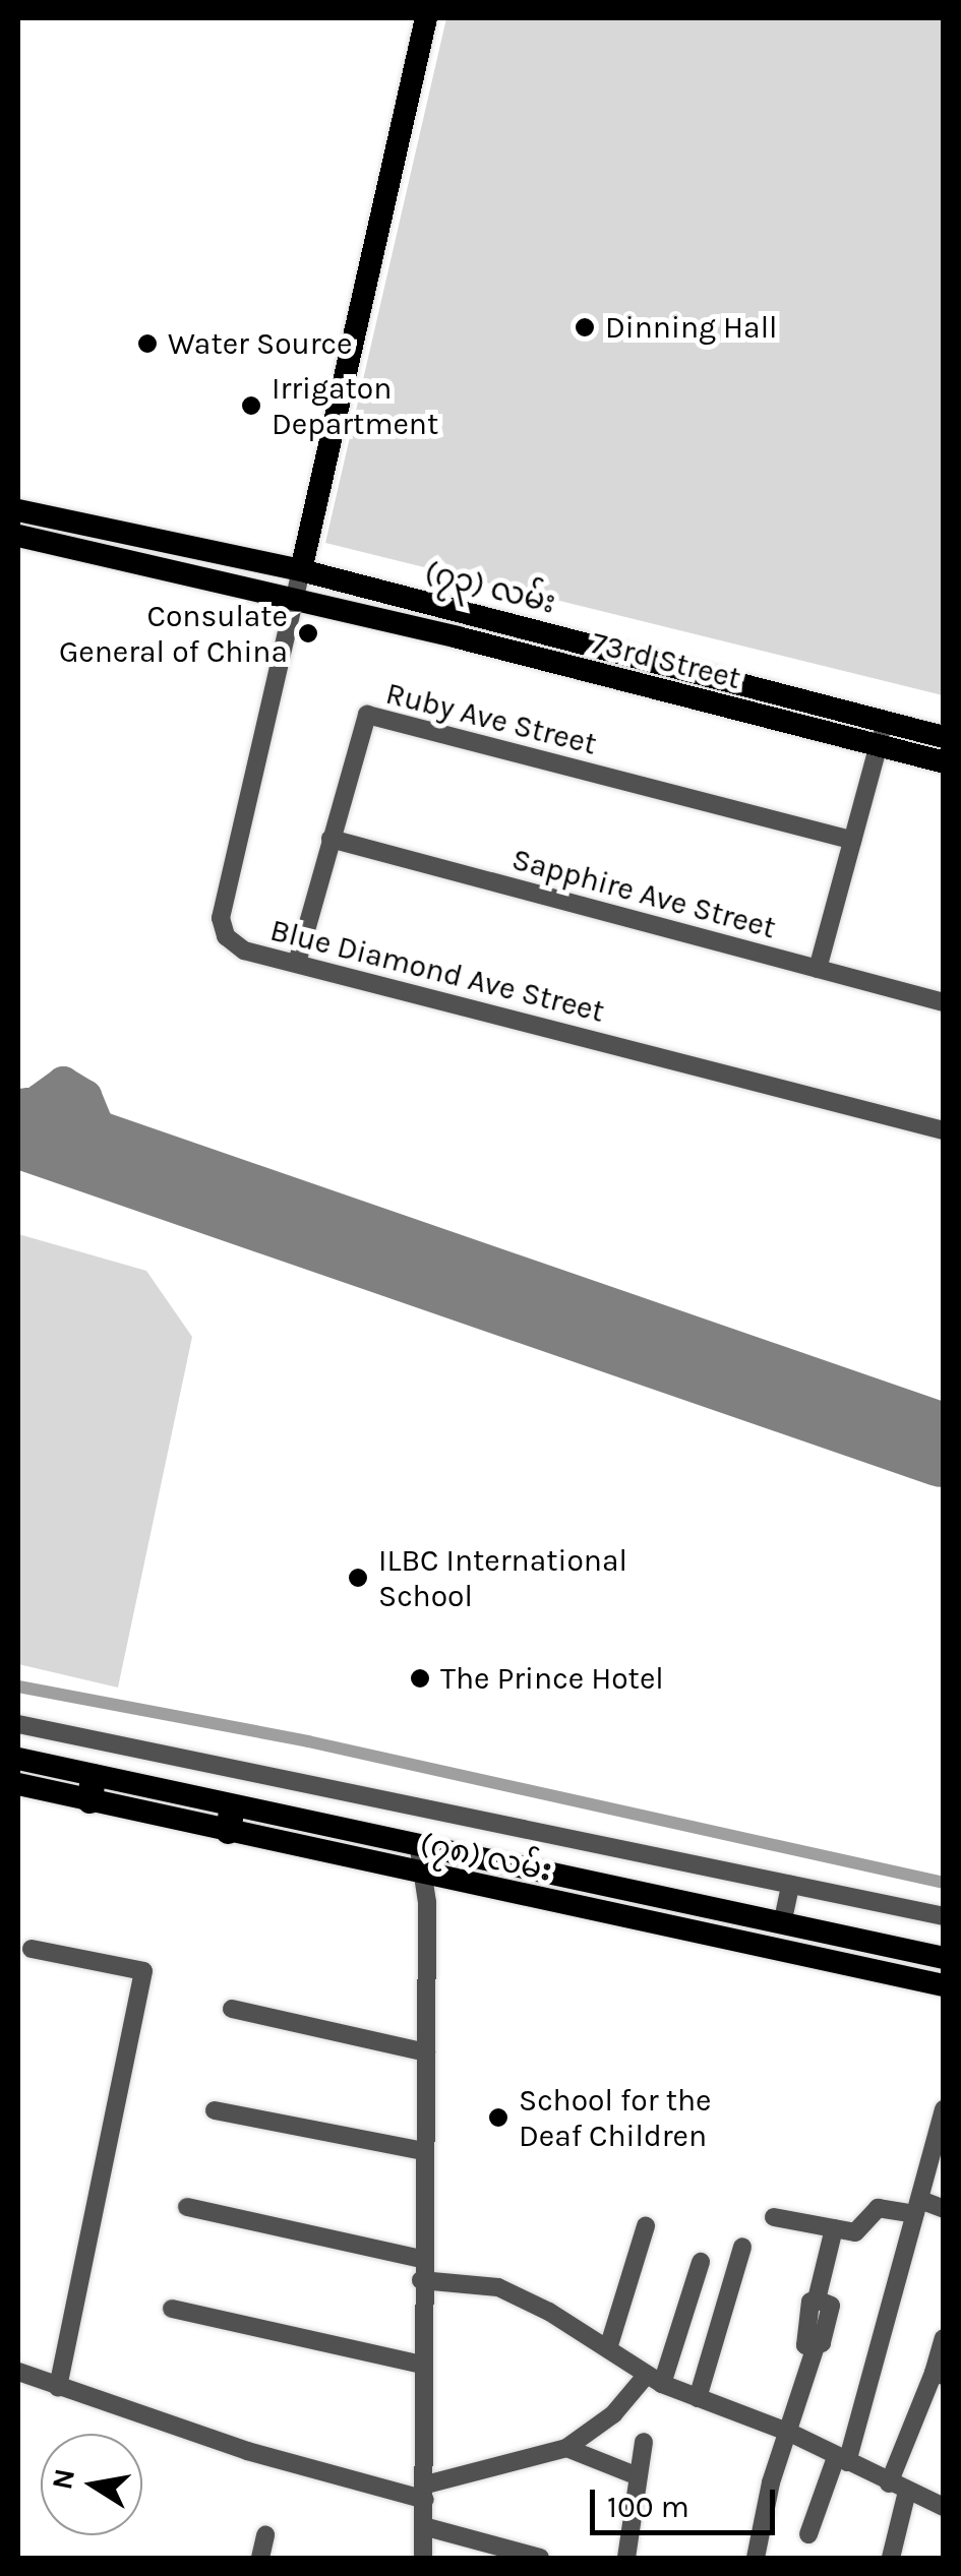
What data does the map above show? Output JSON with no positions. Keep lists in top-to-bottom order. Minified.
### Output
{"streets":{"main road":["(၇၃) လမ်း","73rd Street","(၇၈) လမ်း"],"street":["Ruby Ave Street","Sapphire Ave Street","Blue Diamond Ave Street"]},"crossings":[["(၇၃) လမ်း","Blue Diamond Ave Street"],["73rd Street","Blue Diamond Ave Street"],["Ruby Ave Street","Sapphire Ave Street"],["Ruby Ave Street","Blue Diamond Ave Street"]],"places":["Dinning Hall","Water Source","Irrigaton Department","Consulate General of China","ILBC International School","The Prince Hotel","School for the Deaf Children"],"scale_bar":"100 m","north":"left"}
